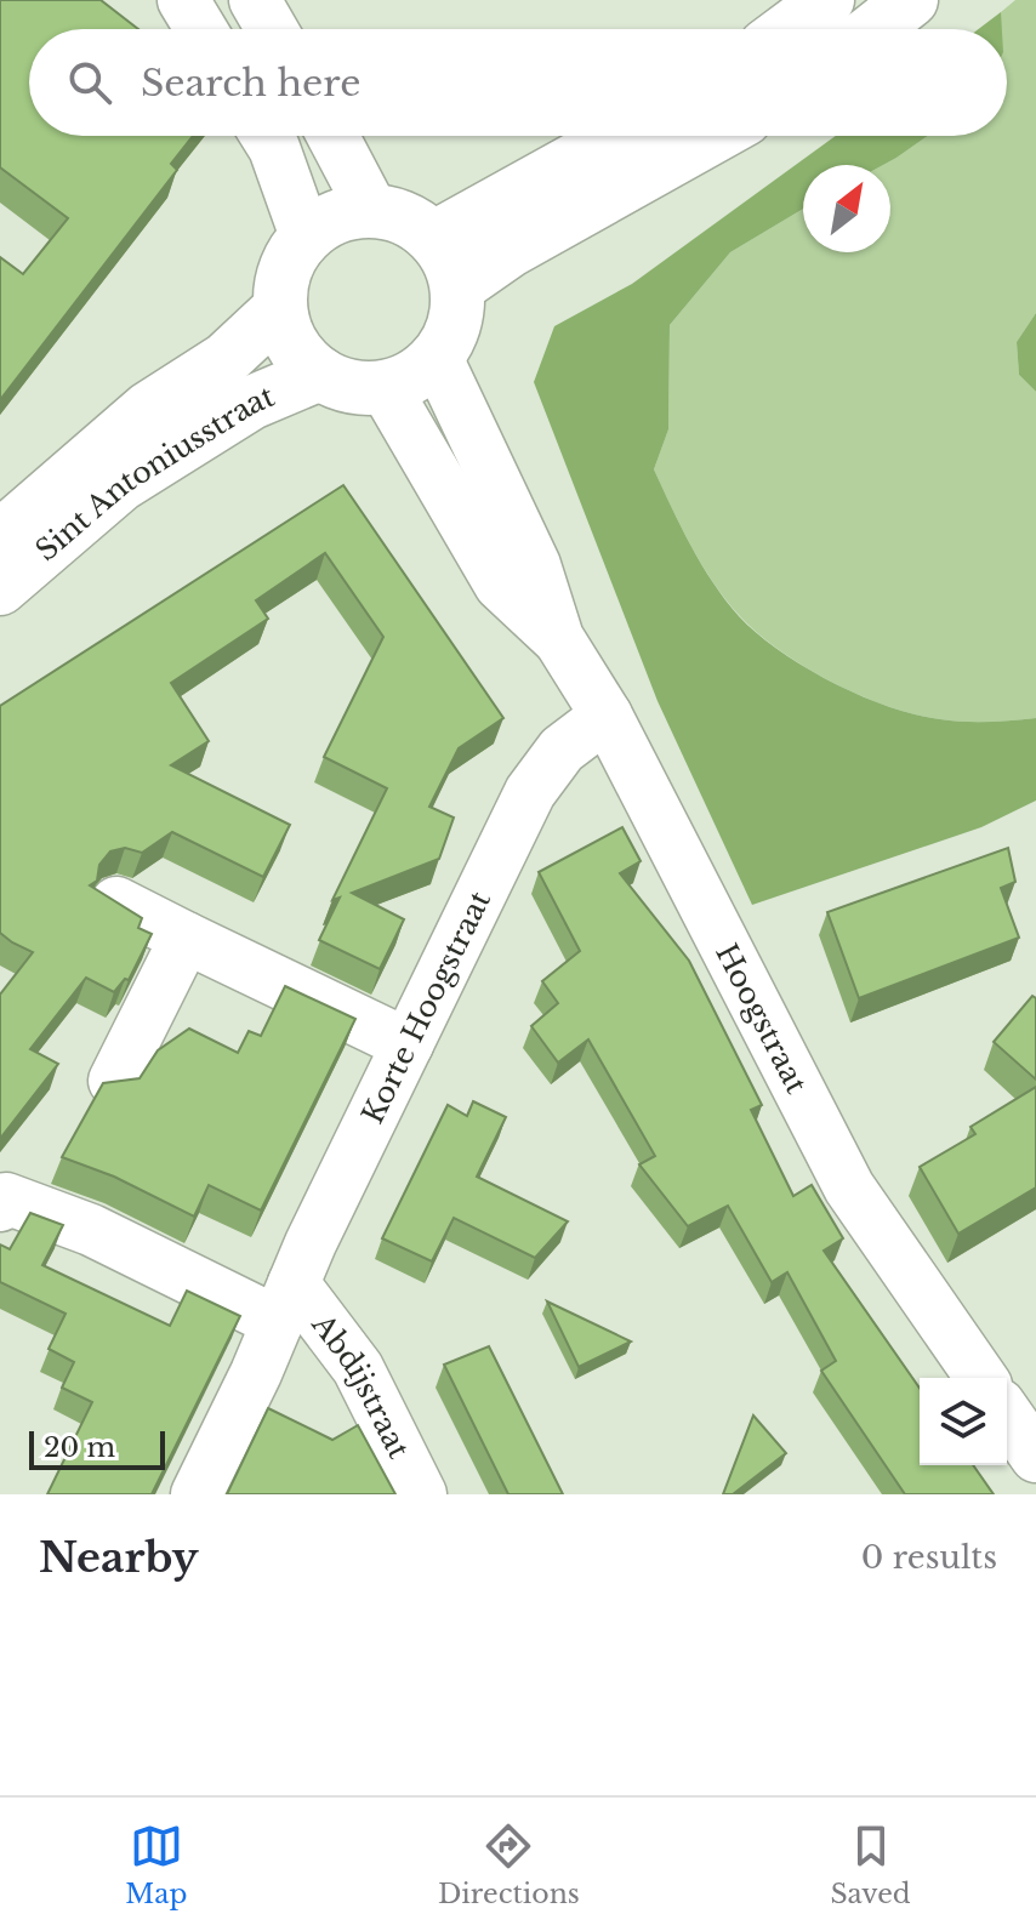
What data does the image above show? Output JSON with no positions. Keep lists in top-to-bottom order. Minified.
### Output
{"streets":{"main road":["Sint Antoniusstraat"],"street":["Korte Hoogstraat","Hoogstraat","Abdijstraat"]},"crossings":[["Sint Antoniusstraat","Hoogstraat"],["Korte Hoogstraat","Hoogstraat"],["Korte Hoogstraat","Abdijstraat"]],"scale_bar":"20 m","north":"top right","page":{"search":"Search here","scale":"20 m","heading":["Nearby","0 results"],"nav":["Map","Directions","Saved"]}}
